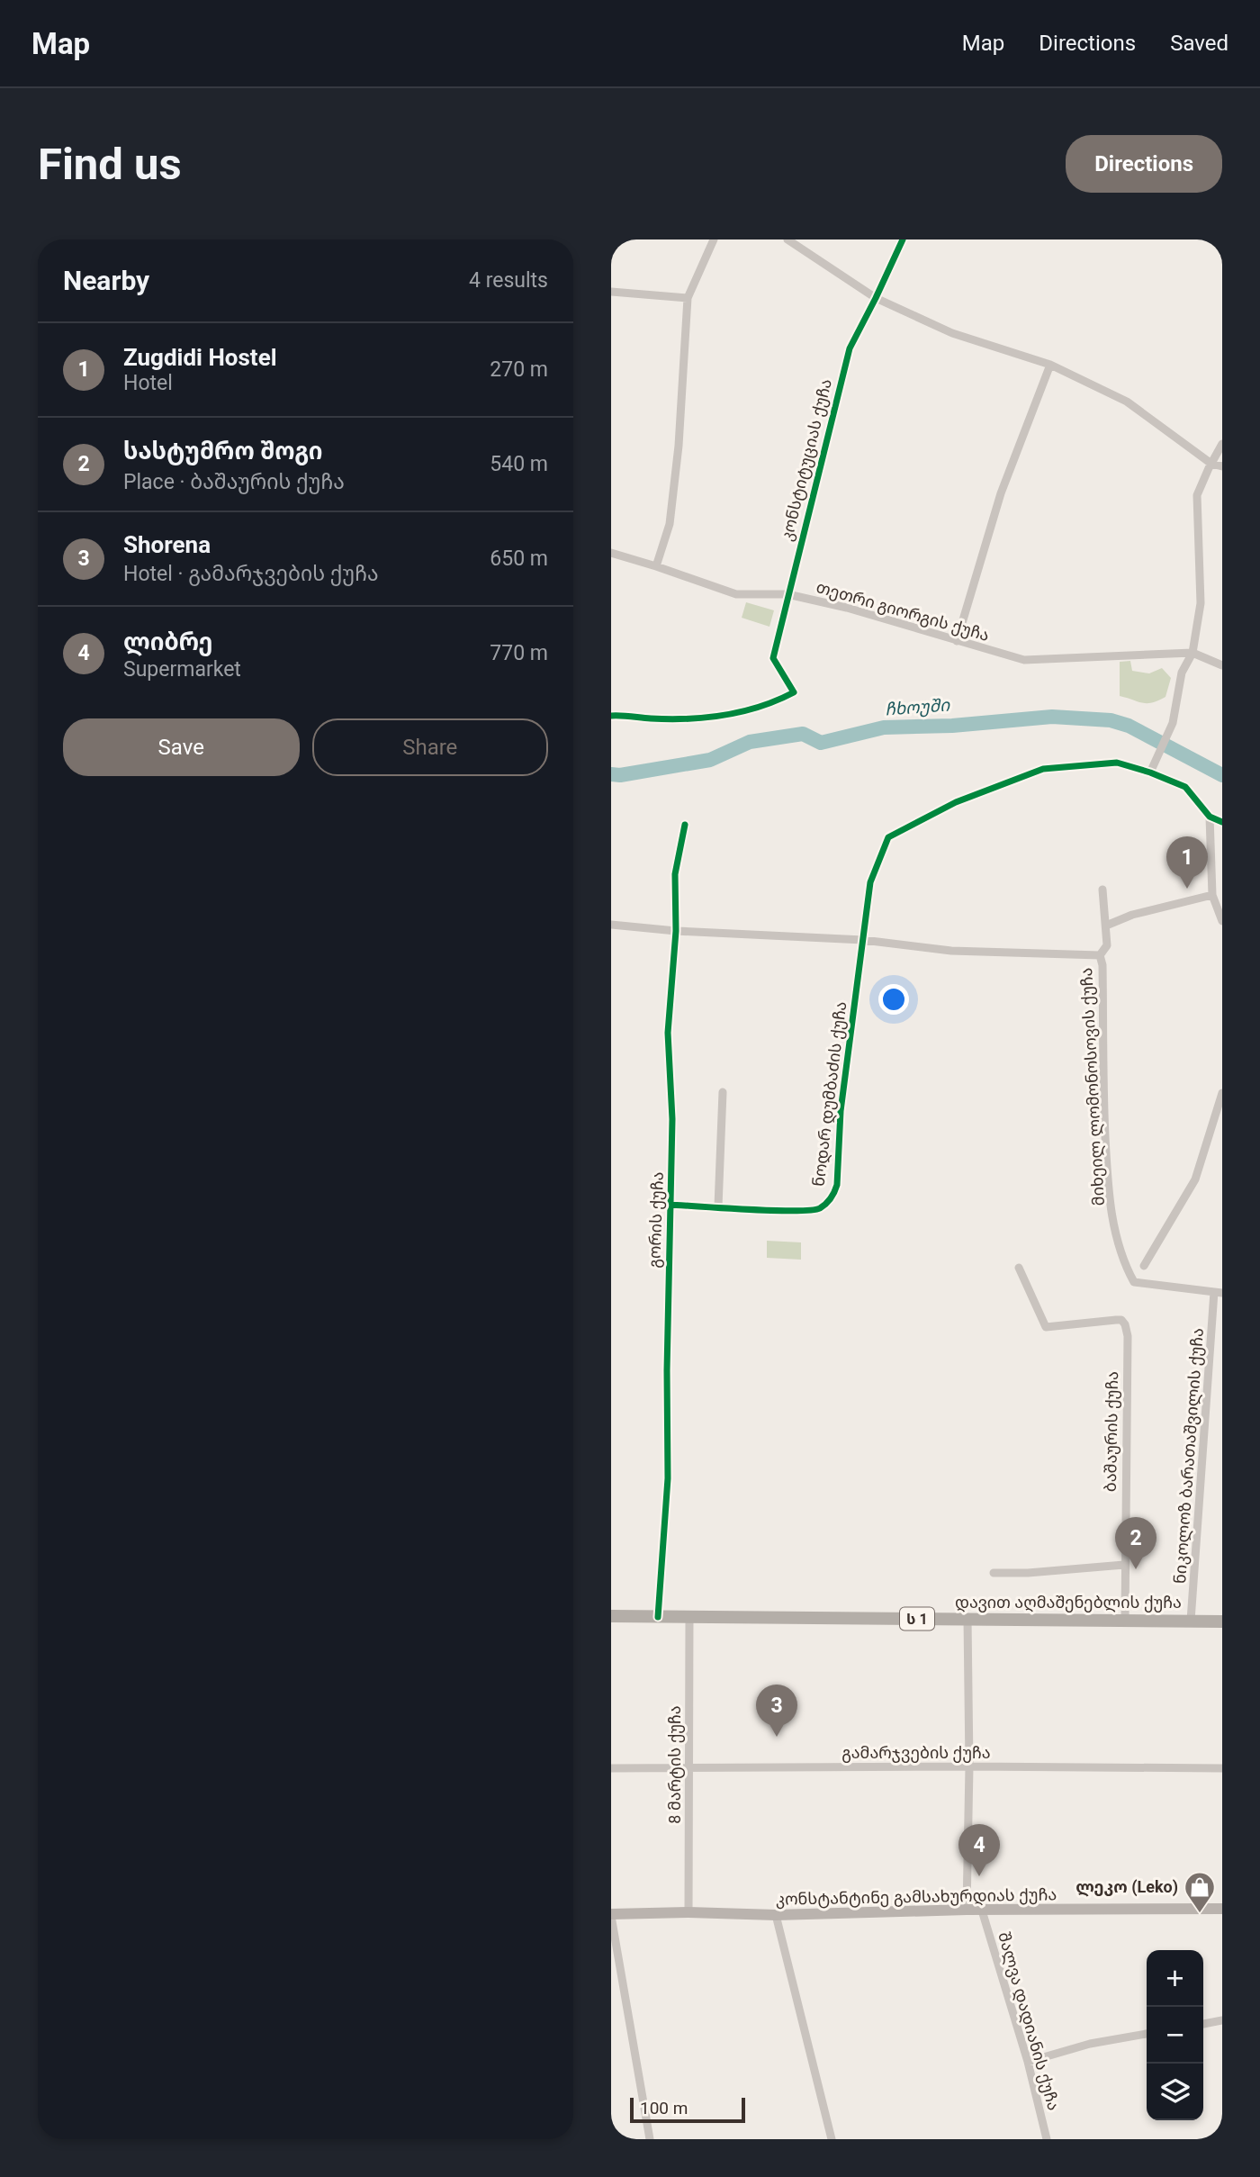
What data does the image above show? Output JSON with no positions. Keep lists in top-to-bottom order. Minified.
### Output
{"streets":{"highway":["დავით აღმაშენებლის ქუჩა","ს 1"],"main road":["კონსტანტინე გამსახურდიას ქუჩა"],"street":["კონსტიტუციას ქუჩა","თეთრი გიორგის ქუჩა","მიხეილ ლომონოსოვის ქუჩა","ნოდარ დუმბაძის ქუჩა","გორის ქუჩა","ბაშაურის ქუჩა","ნიკოლოზ ბარათაშვილის ქუჩა","გამარჯვების ქუჩა","8 მარტის ქუჩა","შალვა დადიანის ქუჩა"]},"crossings":[["კონსტიტუციას ქუჩა","თეთრი გიორგის ქუჩა"],["მიხეილ ლომონოსოვის ქუჩა","ნიკოლოზ ბარათაშვილის ქუჩა"],["ნოდარ დუმბაძის ქუჩა","გორის ქუჩა"],["გორის ქუჩა","დავით აღმაშენებლის ქუჩა"],["ბაშაურის ქუჩა","დავით აღმაშენებლის ქუჩა"],["ნიკოლოზ ბარათაშვილის ქუჩა","დავით აღმაშენებლის ქუჩა"],["დავით აღმაშენებლის ქუჩა","8 მარტის ქუჩა"],["გამარჯვების ქუჩა","8 მარტის ქუჩა"],["8 მარტის ქუჩა","კონსტანტინე გამსახურდიას ქუჩა"],["კონსტანტინე გამსახურდიას ქუჩა","შალვა დადიანის ქუჩა"]],"water":["ჩხოუში"],"places":{"shop":["ლეკო (Leko)"]},"scale_bar":"100 m","page":{"header":"Map","nav":["Map","Directions","Saved"],"buttons":["Directions",["Save","Share"]],"title":"Find us","heading":["Nearby","4 results"],"list":[{"mark":"1","name":"Zugdidi Hostel","note":"Hotel","value":"270 m"},{"mark":"2","name":"სასტუმრო შოგი","note":"Place · ბაშაურის ქუჩა","value":"540 m"},{"mark":"3","name":"Shorena","note":"Hotel · გამარჯვების ქუჩა","value":"650 m"},{"mark":"4","name":"ლიბრე","note":"Supermarket","value":"770 m"}],"pins":["1","2","3","4"],"map_buttons":["+","−"],"scale":"100 m"}}
